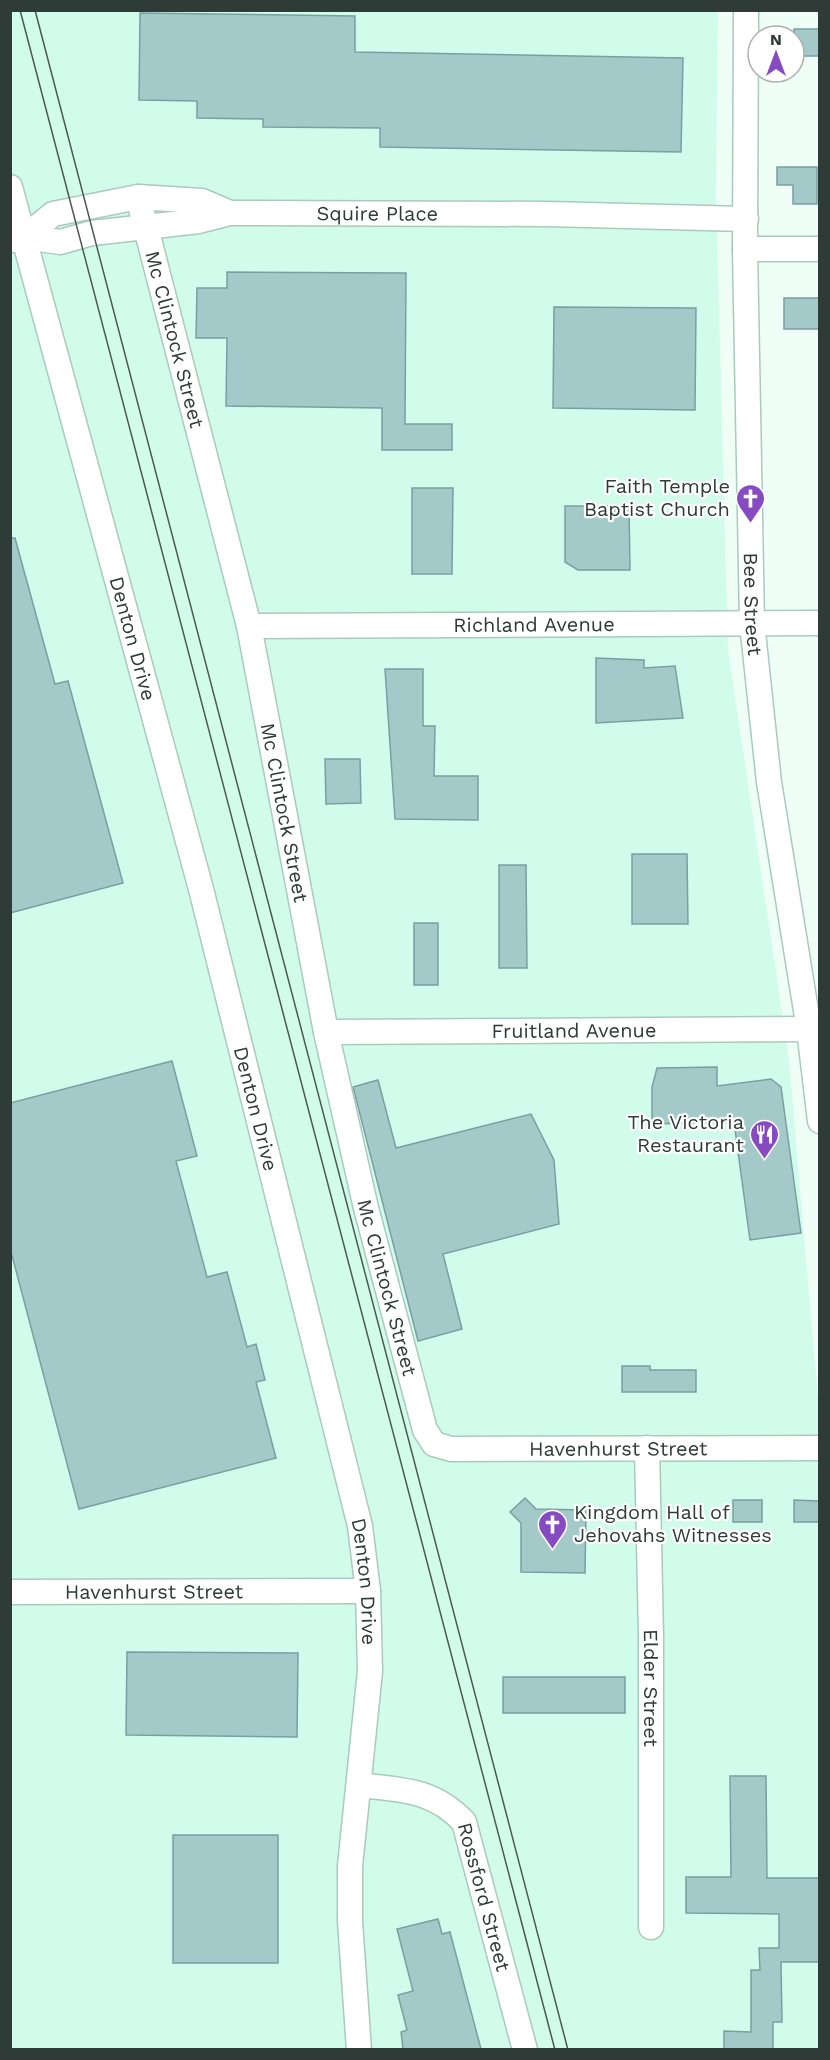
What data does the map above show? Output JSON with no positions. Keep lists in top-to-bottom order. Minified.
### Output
{"streets":{"street":["Squire Place","Mc Clintock Street","Bee Street","Richland Avenue","Denton Drive","Fruitland Avenue","Havenhurst Street","Elder Street","Rossford Street"]},"crossings":[["Squire Place","Mc Clintock Street"],["Squire Place","Bee Street"],["Squire Place","Denton Drive"],["Mc Clintock Street","Richland Avenue"],["Mc Clintock Street","Fruitland Avenue"],["Mc Clintock Street","Havenhurst Street"],["Bee Street","Richland Avenue"],["Bee Street","Fruitland Avenue"],["Denton Drive","Havenhurst Street"],["Denton Drive","Rossford Street"],["Havenhurst Street","Elder Street"]],"places":{"church":["Faith Temple Baptist Church","Kingdom Hall of Jehovahs Witnesses"],"restaurant":["The Victoria Restaurant"]},"north":"top"}
